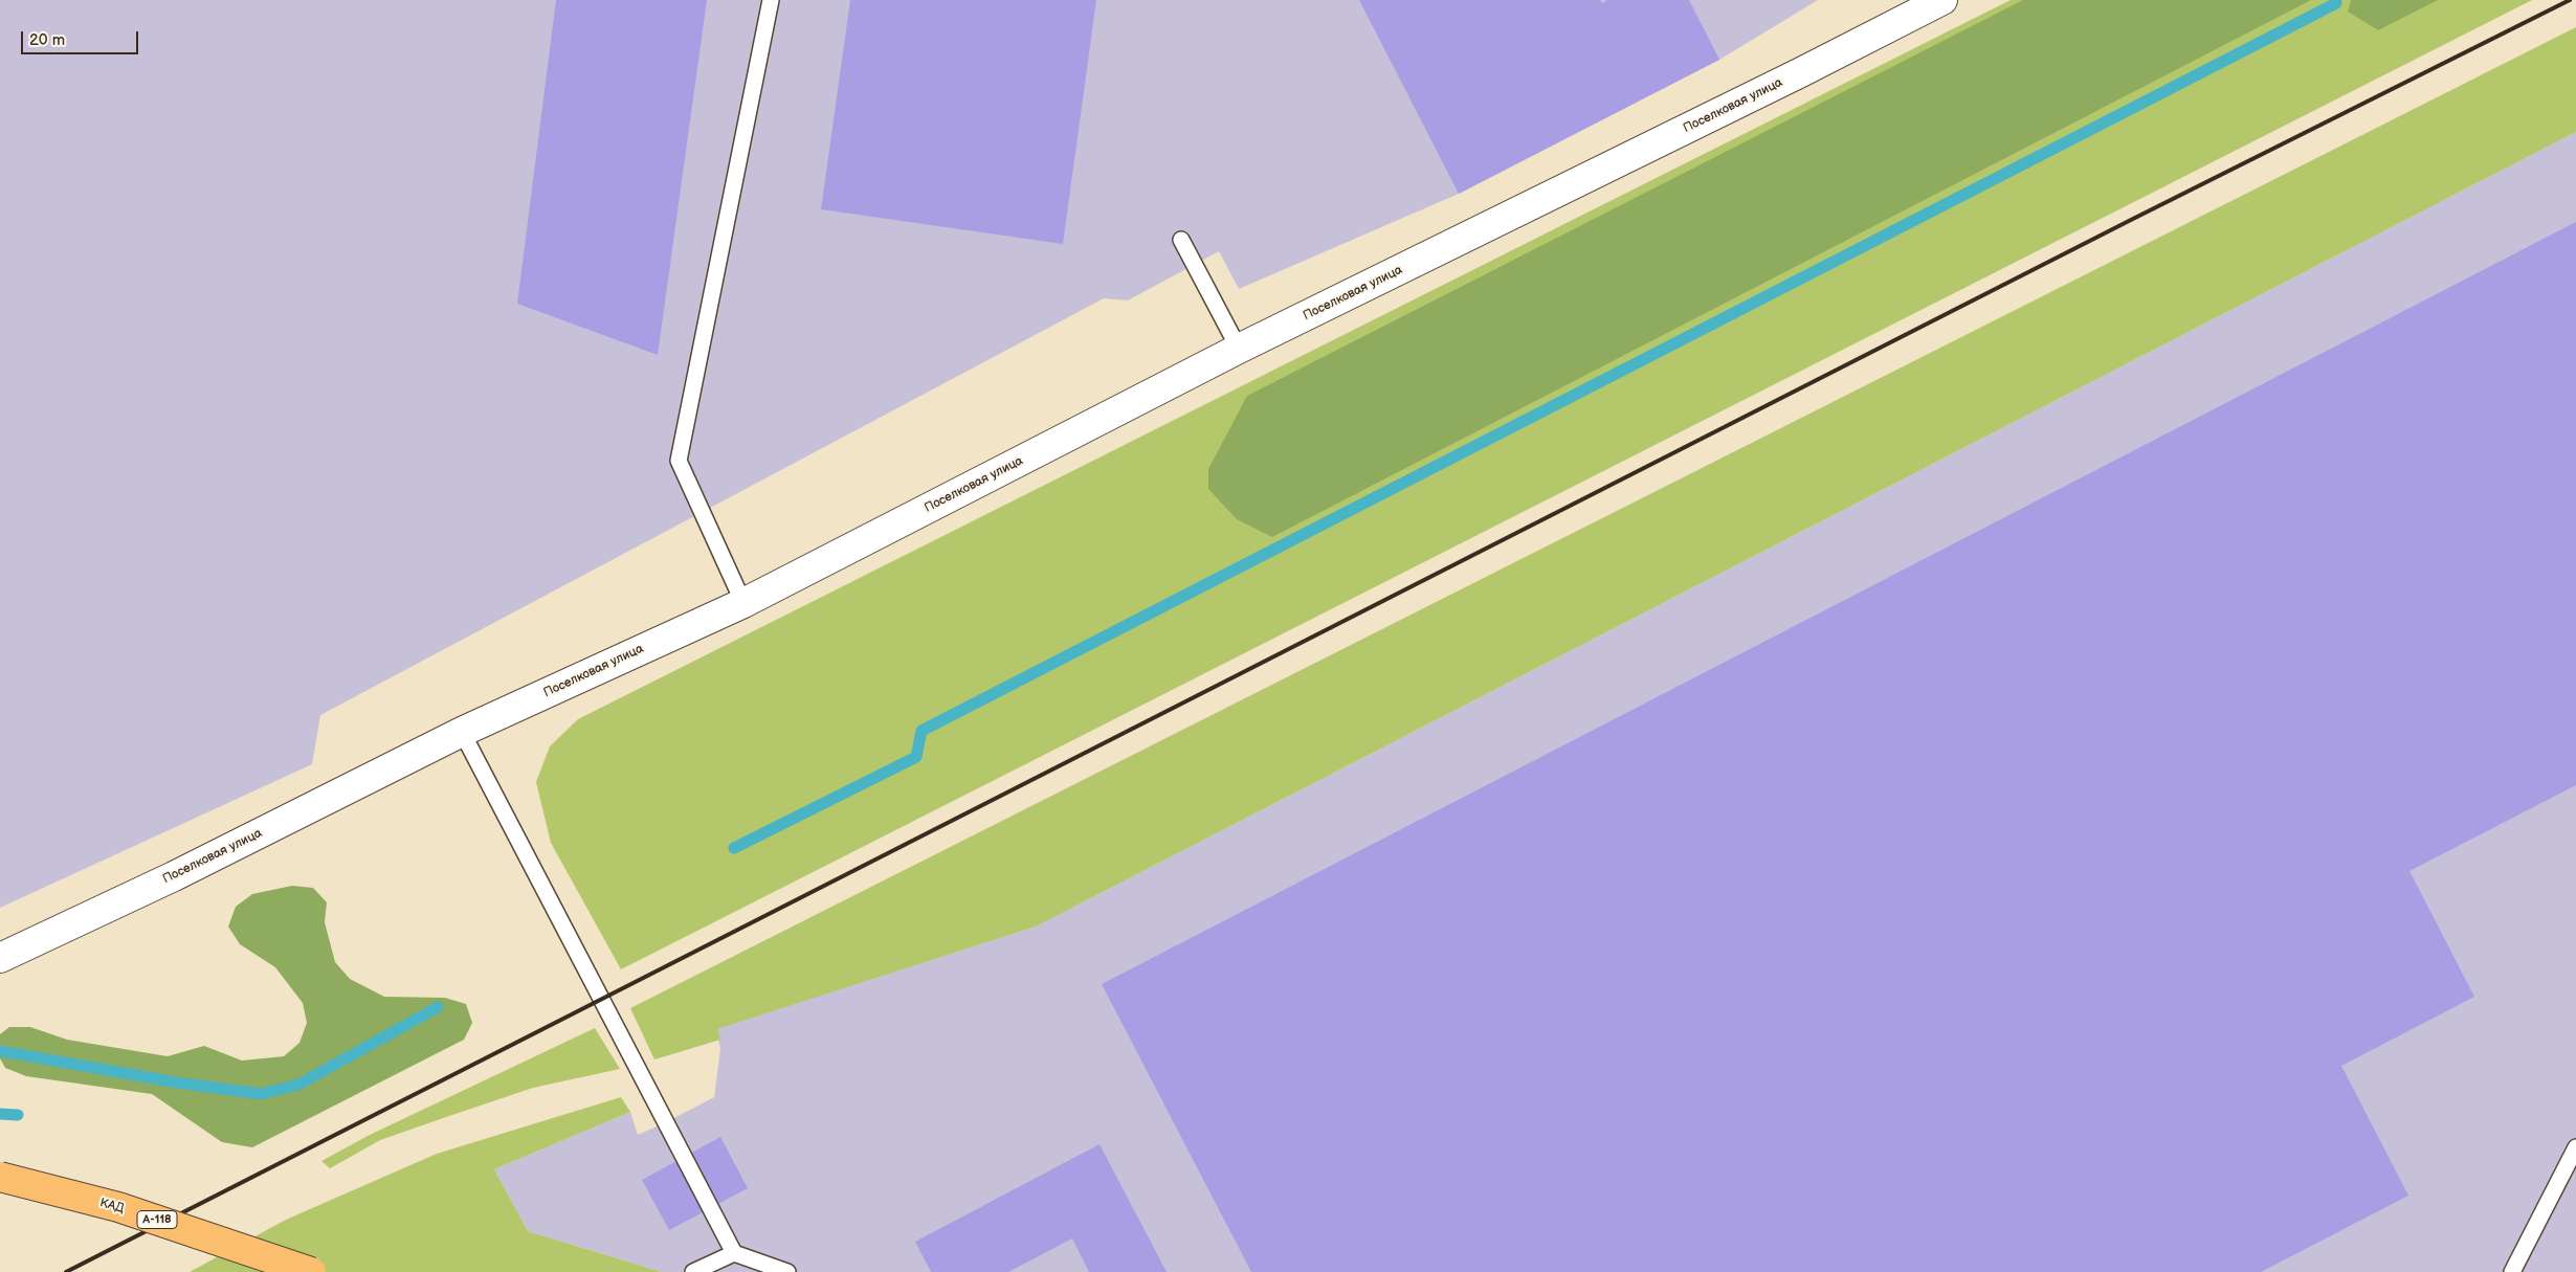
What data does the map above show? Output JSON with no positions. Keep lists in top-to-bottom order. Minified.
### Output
{"streets":{"highway":["КАД","А-118"],"street":["Поселковая улица"]},"scale_bar":"20 m"}
